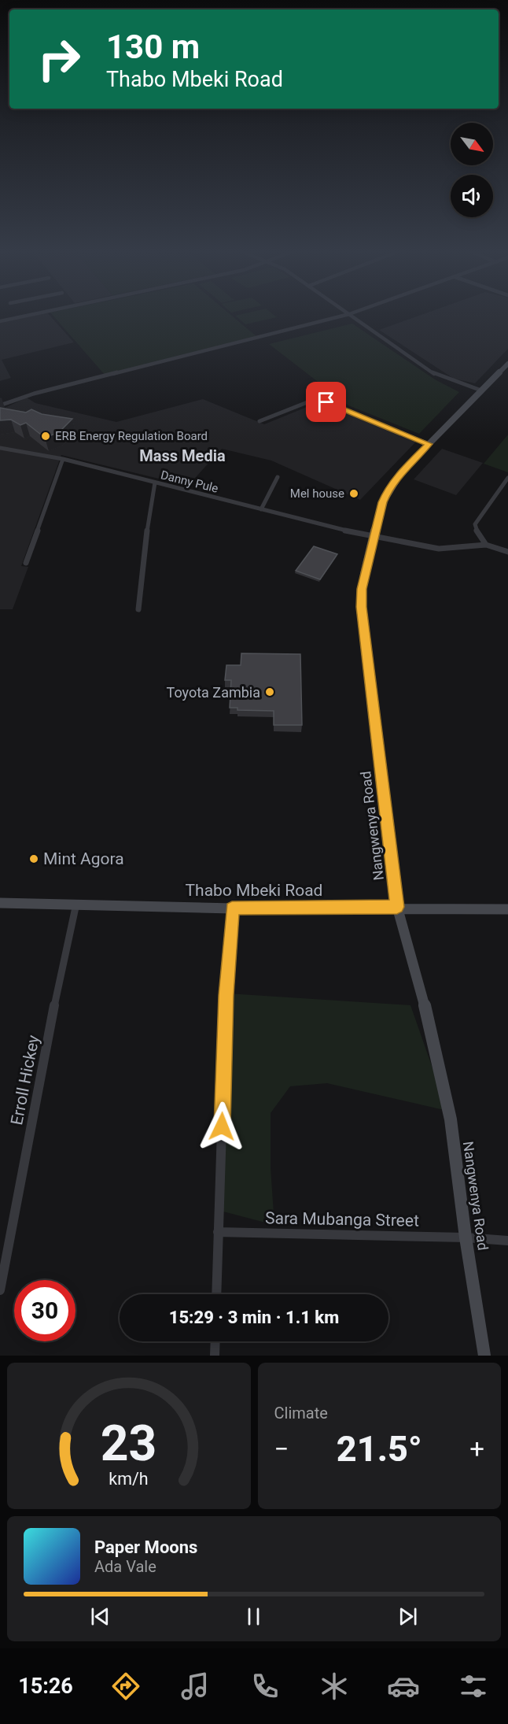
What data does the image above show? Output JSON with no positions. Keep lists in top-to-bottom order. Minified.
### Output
{"streets":{"main road":["Nangwenya Road","Thabo Mbeki Road"],"street":["Danny Pule","Erroll Hickey","Sara Mubanga Street"]},"crossings":[["Danny Pule","Nangwenya Road"],["Nangwenya Road","Thabo Mbeki Road"],["Nangwenya Road","Sara Mubanga Street"],["Thabo Mbeki Road","Erroll Hickey"]],"districts":["Mass Media"],"places":["ERB Energy Regulation Board","Mel house","Toyota Zambia","Mint Agora"],"north":"bottom right","page":{"turn":["130 m","Thabo Mbeki Road"],"limit":"30","trip":"15:29 · 3 min · 1.1 km","tile":"Climate","heat":["−","21.5°","+"],"song":["Paper Moons","Ada Vale"],"tabs":"15:26","gauge":["23","km/h"]}}
